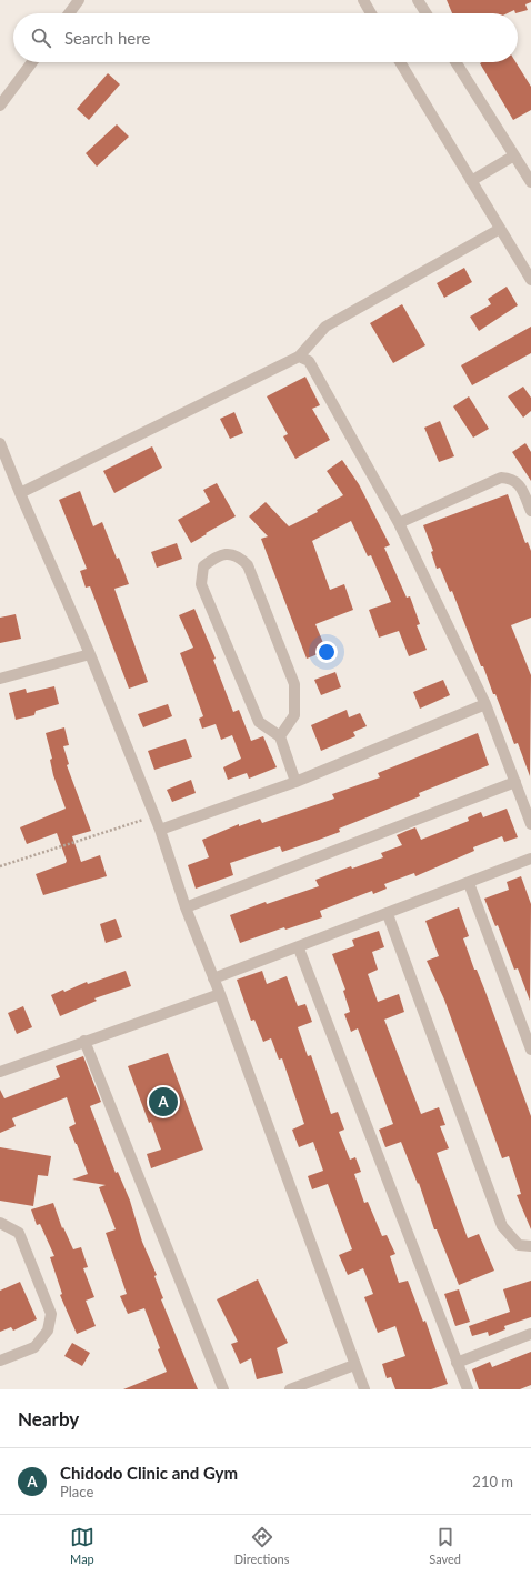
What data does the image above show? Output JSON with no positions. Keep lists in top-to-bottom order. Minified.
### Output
{"page":{"search":"Search here","pins":"A","heading":"Nearby","list":[{"mark":"A","name":"Chidodo Clinic and Gym","note":"Place","value":"210 m"}],"nav":["Map","Directions","Saved"]}}
